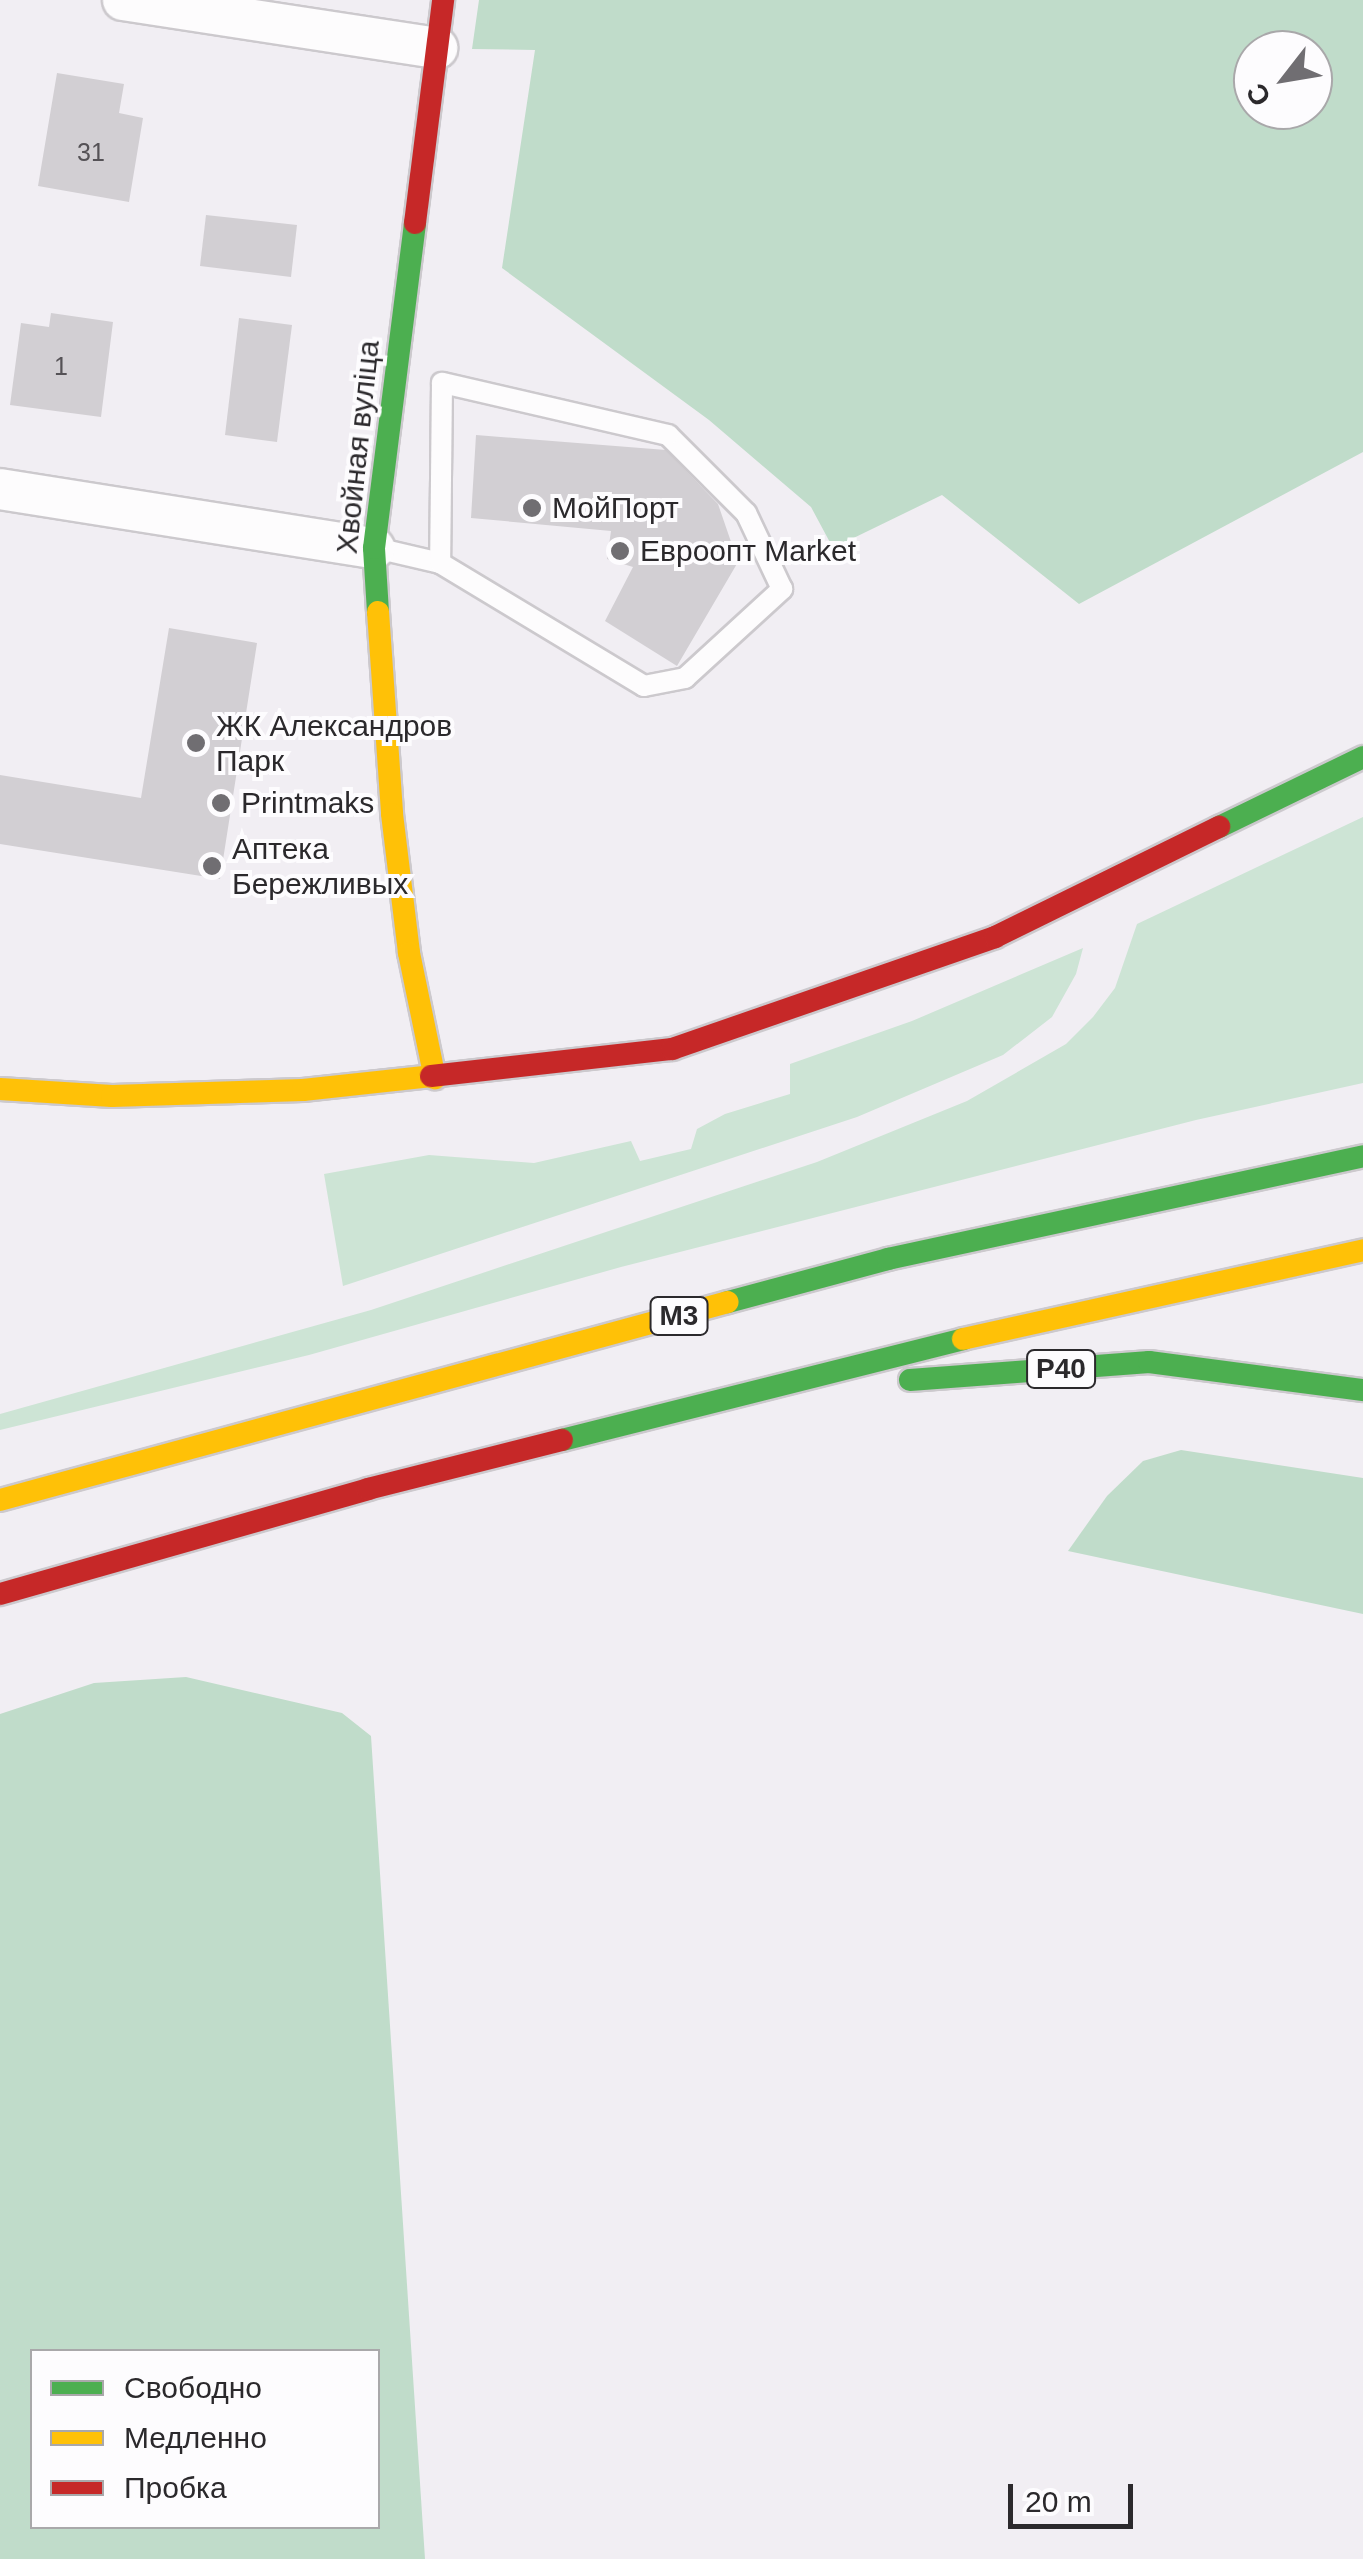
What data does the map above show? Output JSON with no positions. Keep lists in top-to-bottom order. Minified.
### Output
{"streets":{"main road":["Хвойная вуліца","М3","Р40"]},"places":["МойПорт","Евроопт Market","ЖК Александров Парк","Printmaks","Аптека Бережливых"],"house_numbers":["31","1"],"legend":["Свободно","Медленно","Пробка"],"scale_bar":"20 m","north":"bottom left"}
